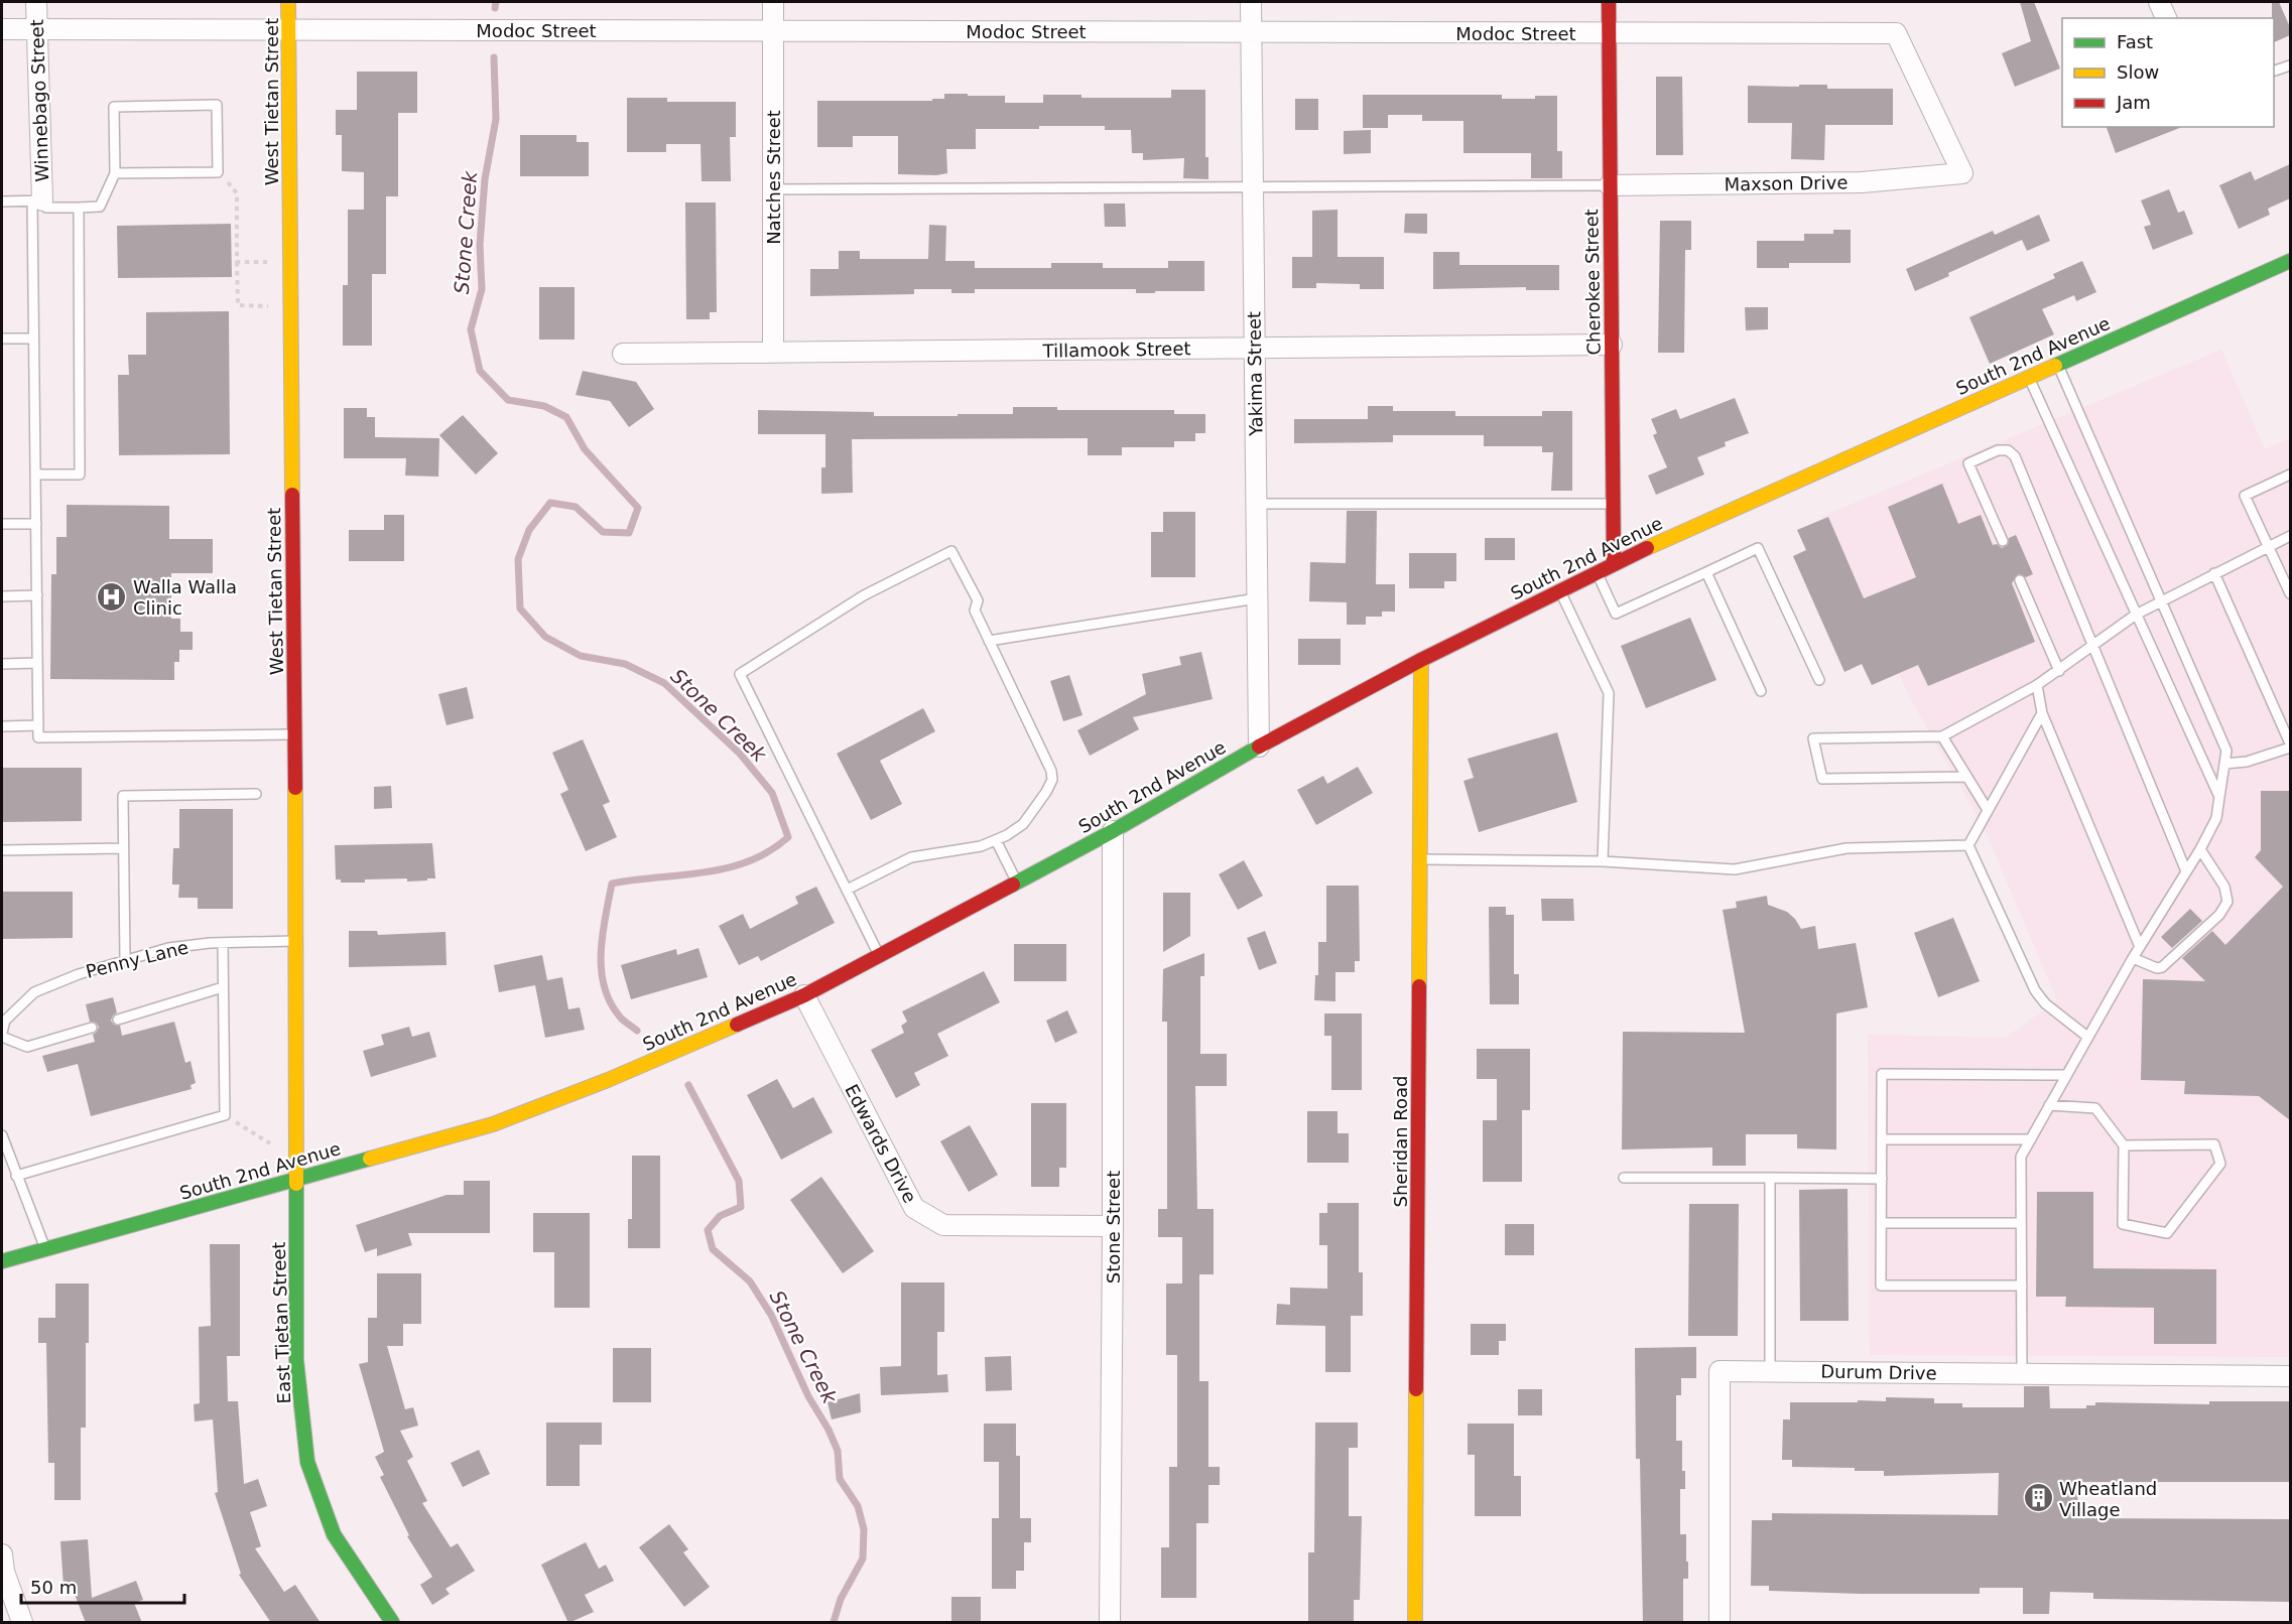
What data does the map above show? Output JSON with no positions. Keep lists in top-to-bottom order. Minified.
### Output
{"streets":{"main road":["West Tietan Street","Cherokee Street","South 2nd Avenue","Sheridan Road","East Tietan Street"],"street":["Modoc Street","Winnebago Street","Natches Street","Maxson Drive","Tillamook Street","Yakima Street","Edwards Drive","Stone Street","Durum Drive"],"lane":["Penny Lane"]},"crossings":[["Modoc Street","Winnebago Street"],["Modoc Street","West Tietan Street"],["Modoc Street","Natches Street"],["Modoc Street","Maxson Drive"],["Modoc Street","Cherokee Street"],["Modoc Street","Yakima Street"],["West Tietan Street","South 2nd Avenue"],["West Tietan Street","Penny Lane"],["West Tietan Street","East Tietan Street"],["Natches Street","Tillamook Street"],["Maxson Drive","Cherokee Street"],["Cherokee Street","Tillamook Street"],["Cherokee Street","South 2nd Avenue"],["Tillamook Street","Yakima Street"],["South 2nd Avenue","Yakima Street"],["South 2nd Avenue","Sheridan Road"],["South 2nd Avenue","Edwards Drive"],["South 2nd Avenue","Stone Street"],["South 2nd Avenue","East Tietan Street"],["Edwards Drive","Stone Street"]],"water":["Stone Creek"],"places":{"hospital":["Walla Walla Clinic"],"building":["Wheatland Village"]},"legend":["Fast","Slow","Jam"],"scale_bar":"50 m"}
